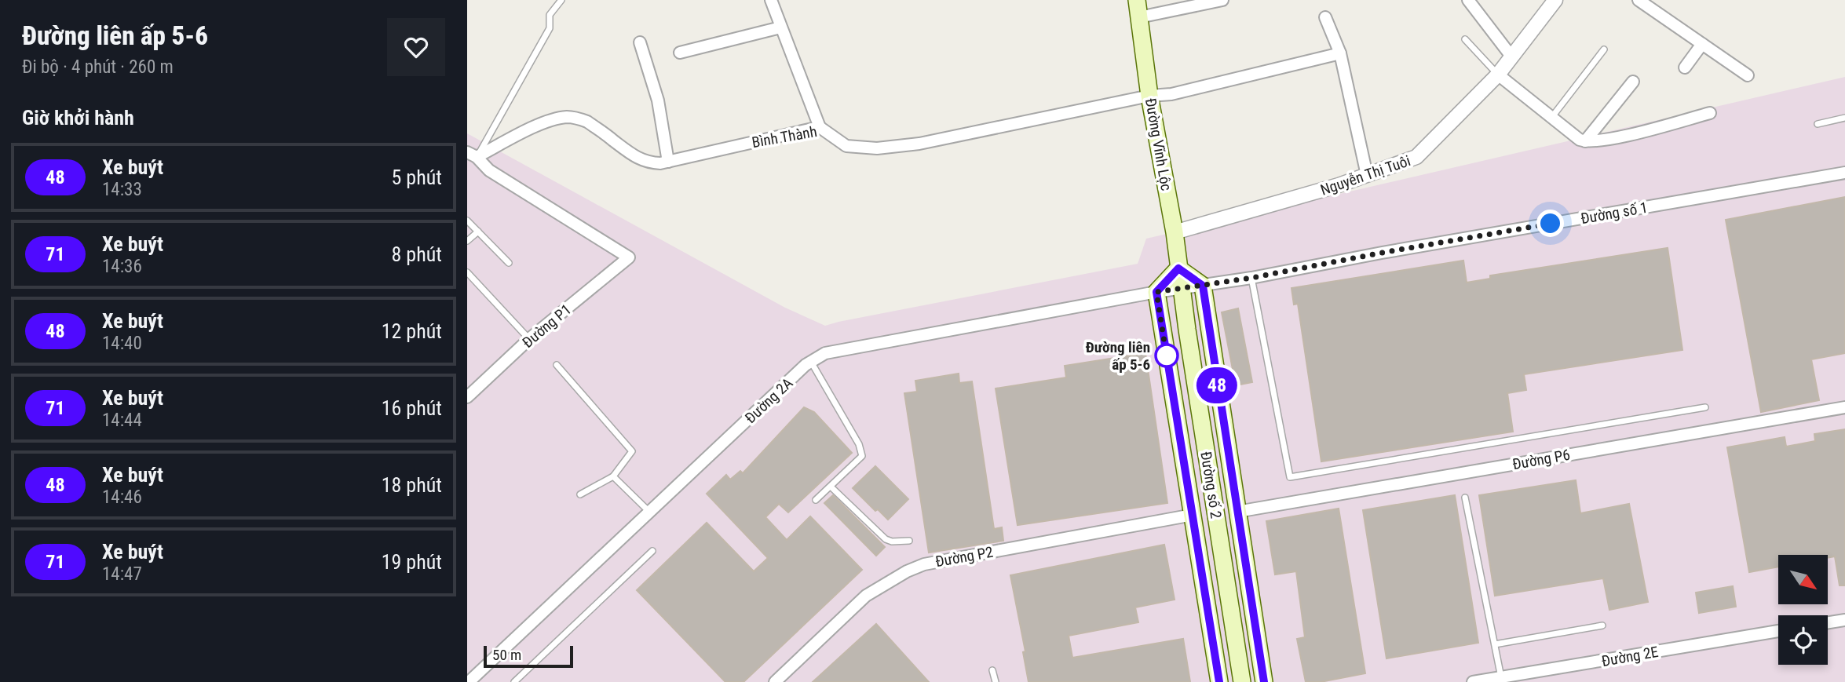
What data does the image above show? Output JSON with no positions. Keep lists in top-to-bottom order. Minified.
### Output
{"streets":{"main road":["Đường Vĩnh Lộc","Đường số 2"],"street":["Bình Thành","Nguyễn Thị Tuôi","Đường số 1","Đường P1","Đường 2A","Đường P6","Đường P2","Đường 2E"]},"crossings":[["Bình Thành","Đường Vĩnh Lộc"],["Bình Thành","Đường P1"],["Đường Vĩnh Lộc","Nguyễn Thị Tuôi"],["Đường Vĩnh Lộc","Đường số 1"],["Đường Vĩnh Lộc","Đường số 2"],["Đường số 1","Đường 2A"],["Đường số 1","Đường số 2"],["Đường 2A","Đường số 2"],["Đường P6","Đường số 2"],["Đường số 2","Đường P2"]],"places":["Đường liên ấp 5-6"],"lines":["bus line 48"],"scale_bar":"50 m","north":"bottom right","page":{"heading":[["Đường liên ấp 5-6","Đi bộ · 4 phút · 260 m"],"Giờ khởi hành"],"on_map":"48","list":[{"mark":"48","name":"Xe buýt","note":"14:33","value":"5 phút"},{"mark":"71","name":"Xe buýt","note":"14:36","value":"8 phút"},{"mark":"48","name":"Xe buýt","note":"14:40","value":"12 phút"},{"mark":"71","name":"Xe buýt","note":"14:44","value":"16 phút"},{"mark":"48","name":"Xe buýt","note":"14:46","value":"18 phút"},{"mark":"71","name":"Xe buýt","note":"14:47","value":"19 phút"}],"scale":"50 m"}}
